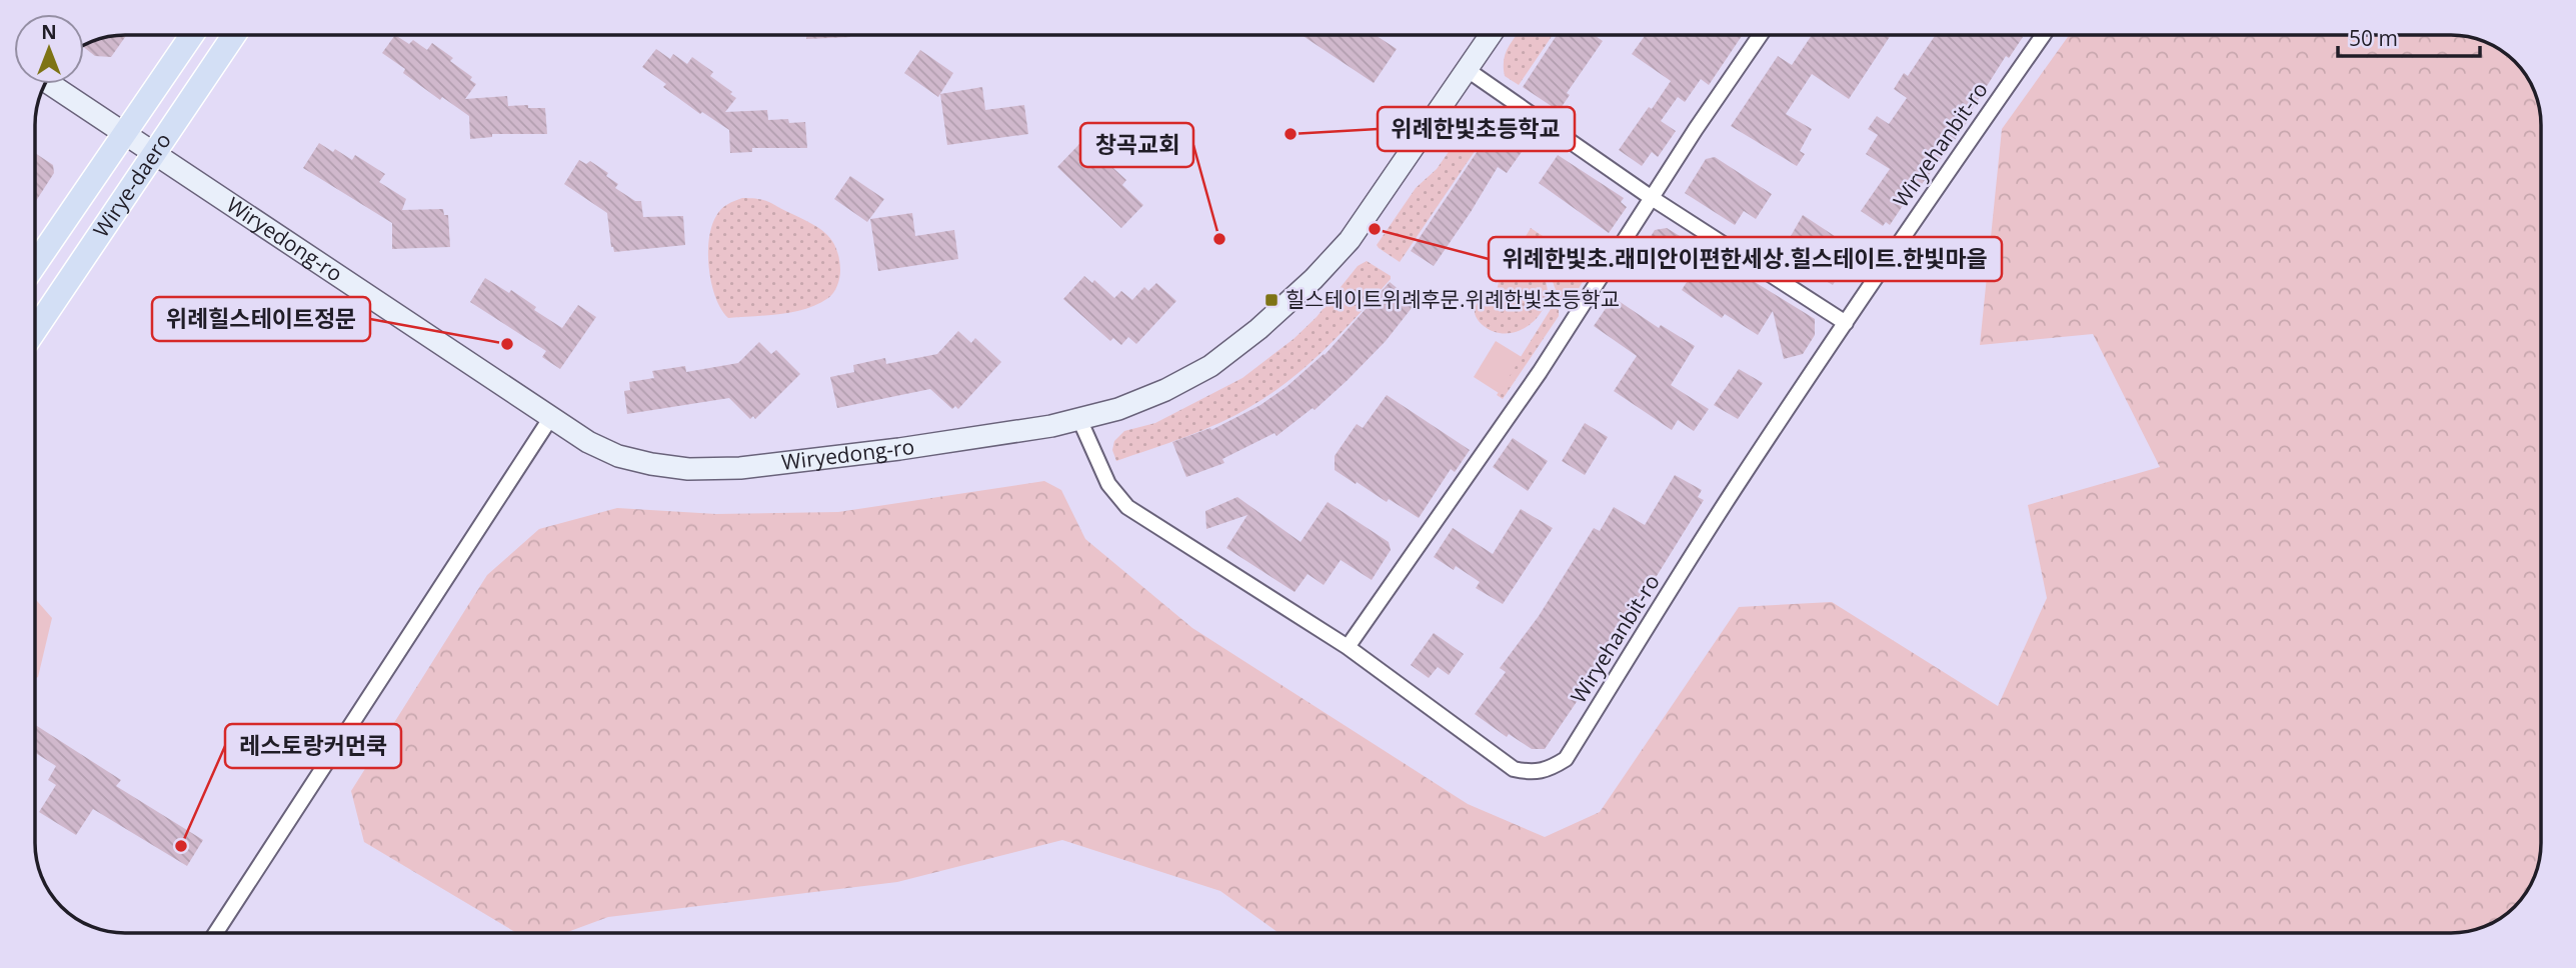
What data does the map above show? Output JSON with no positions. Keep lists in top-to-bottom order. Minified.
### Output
{"streets":{"main road":["Wirye-daero"],"street":["Wiryehanbit-ro","Wiryedong-ro"]},"crossings":[["Wiryehanbit-ro","Wiryedong-ro"],["Wirye-daero","Wiryedong-ro"]],"places":{"other":["위례한빛초등학교","위례한빛초.래미안이편한세상.힐스테이트.한빛마을","창곡교회","위례힐스테이트정문","레스토랑커먼쿡"],"transit":["힐스테이트위례후문.위례한빛초등학교"]},"scale_bar":"50 m","north":"top"}
